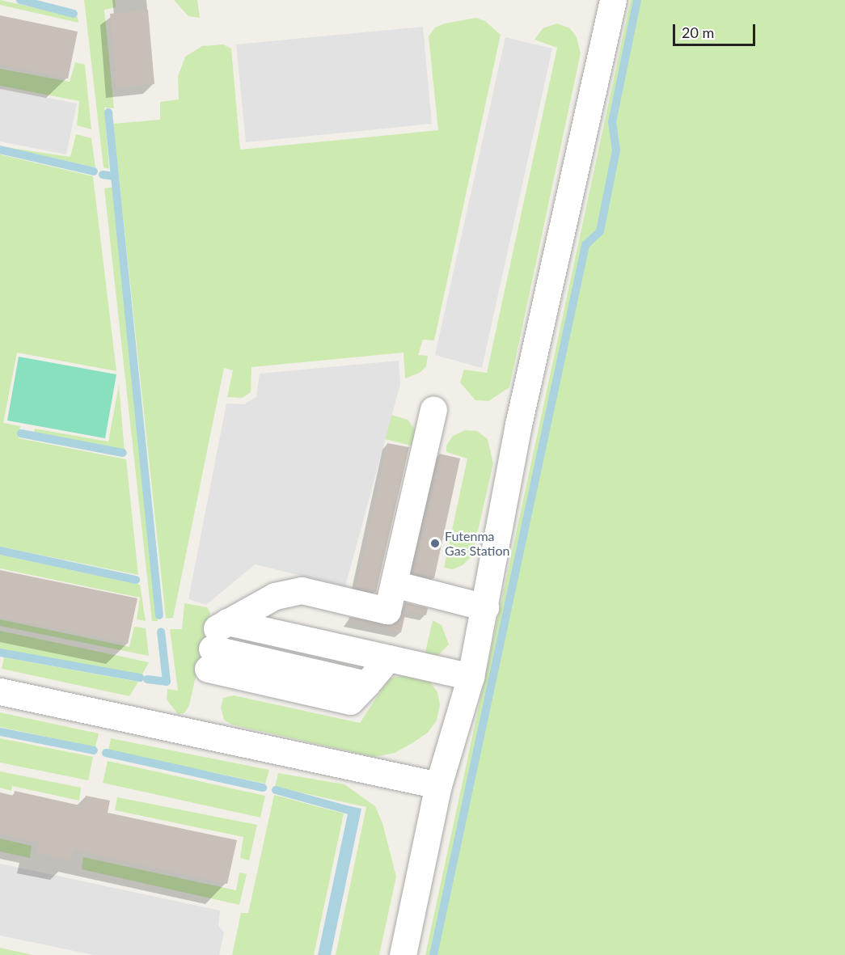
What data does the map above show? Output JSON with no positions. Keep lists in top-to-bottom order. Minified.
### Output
{"places":["Futenma Gas Station"],"scale_bar":"20 m"}
